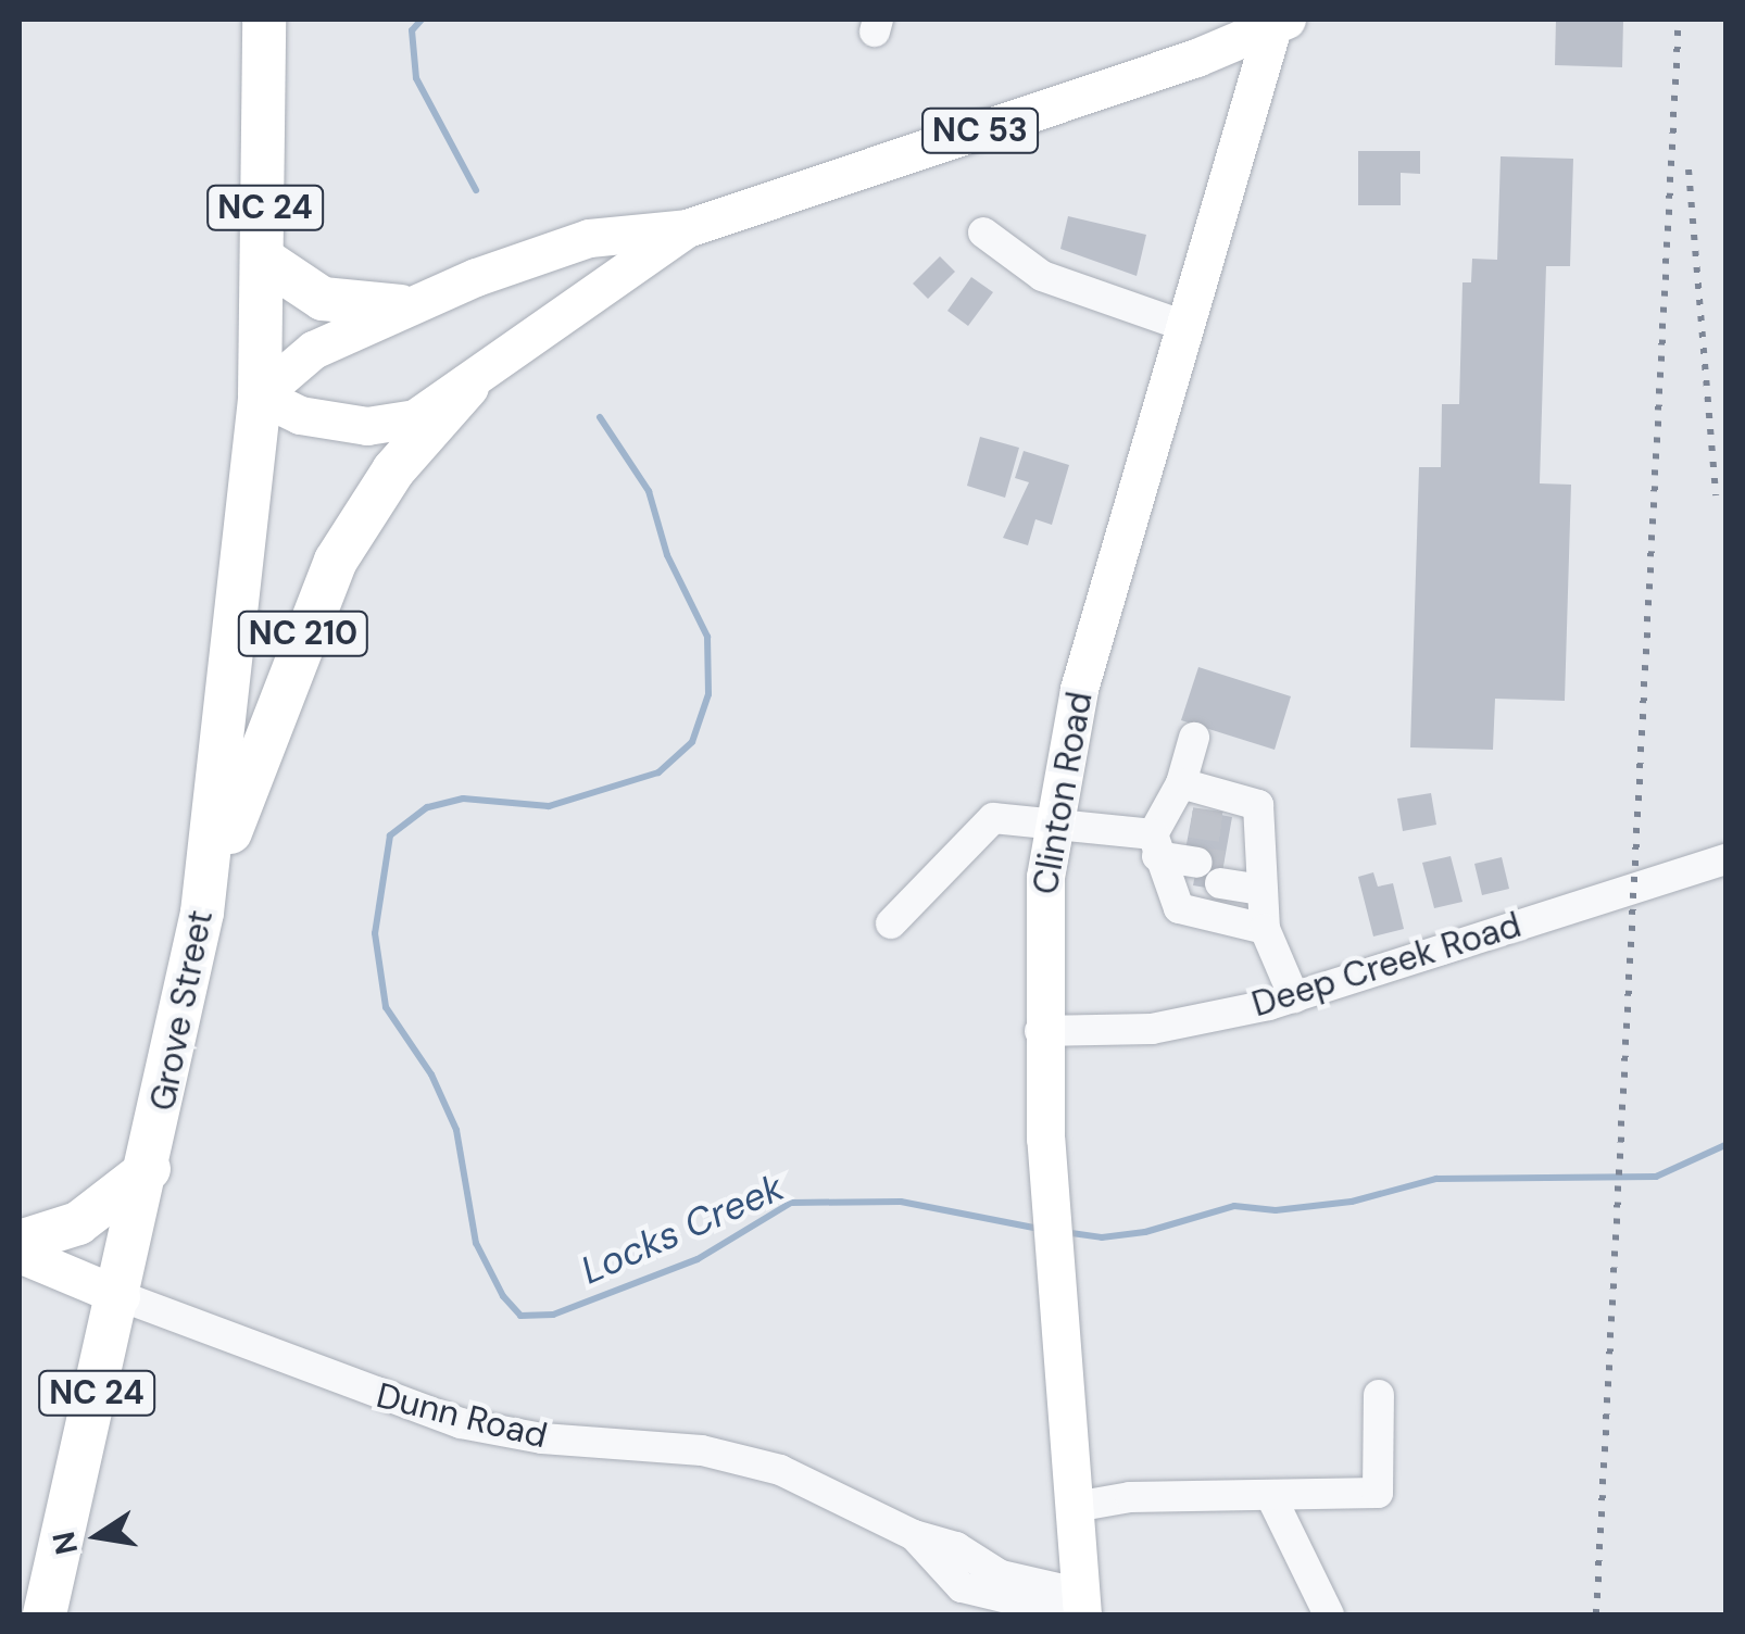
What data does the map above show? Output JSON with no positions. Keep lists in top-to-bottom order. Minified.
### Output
{"streets":{"highway":["NC 24","NC 210","Grove Street"],"main road":["NC 53","Clinton Road","Dunn Road"],"street":["Deep Creek Road"]},"crossings":[["NC 53","NC 24"],["NC 53","NC 210"],["NC 53","Clinton Road"],["NC 53","Grove Street"],["NC 24","Grove Street"],["NC 210","Grove Street"],["Clinton Road","Deep Creek Road"],["Clinton Road","Dunn Road"],["Grove Street","Dunn Road"]],"water":["Locks Creek"],"north":"left"}
